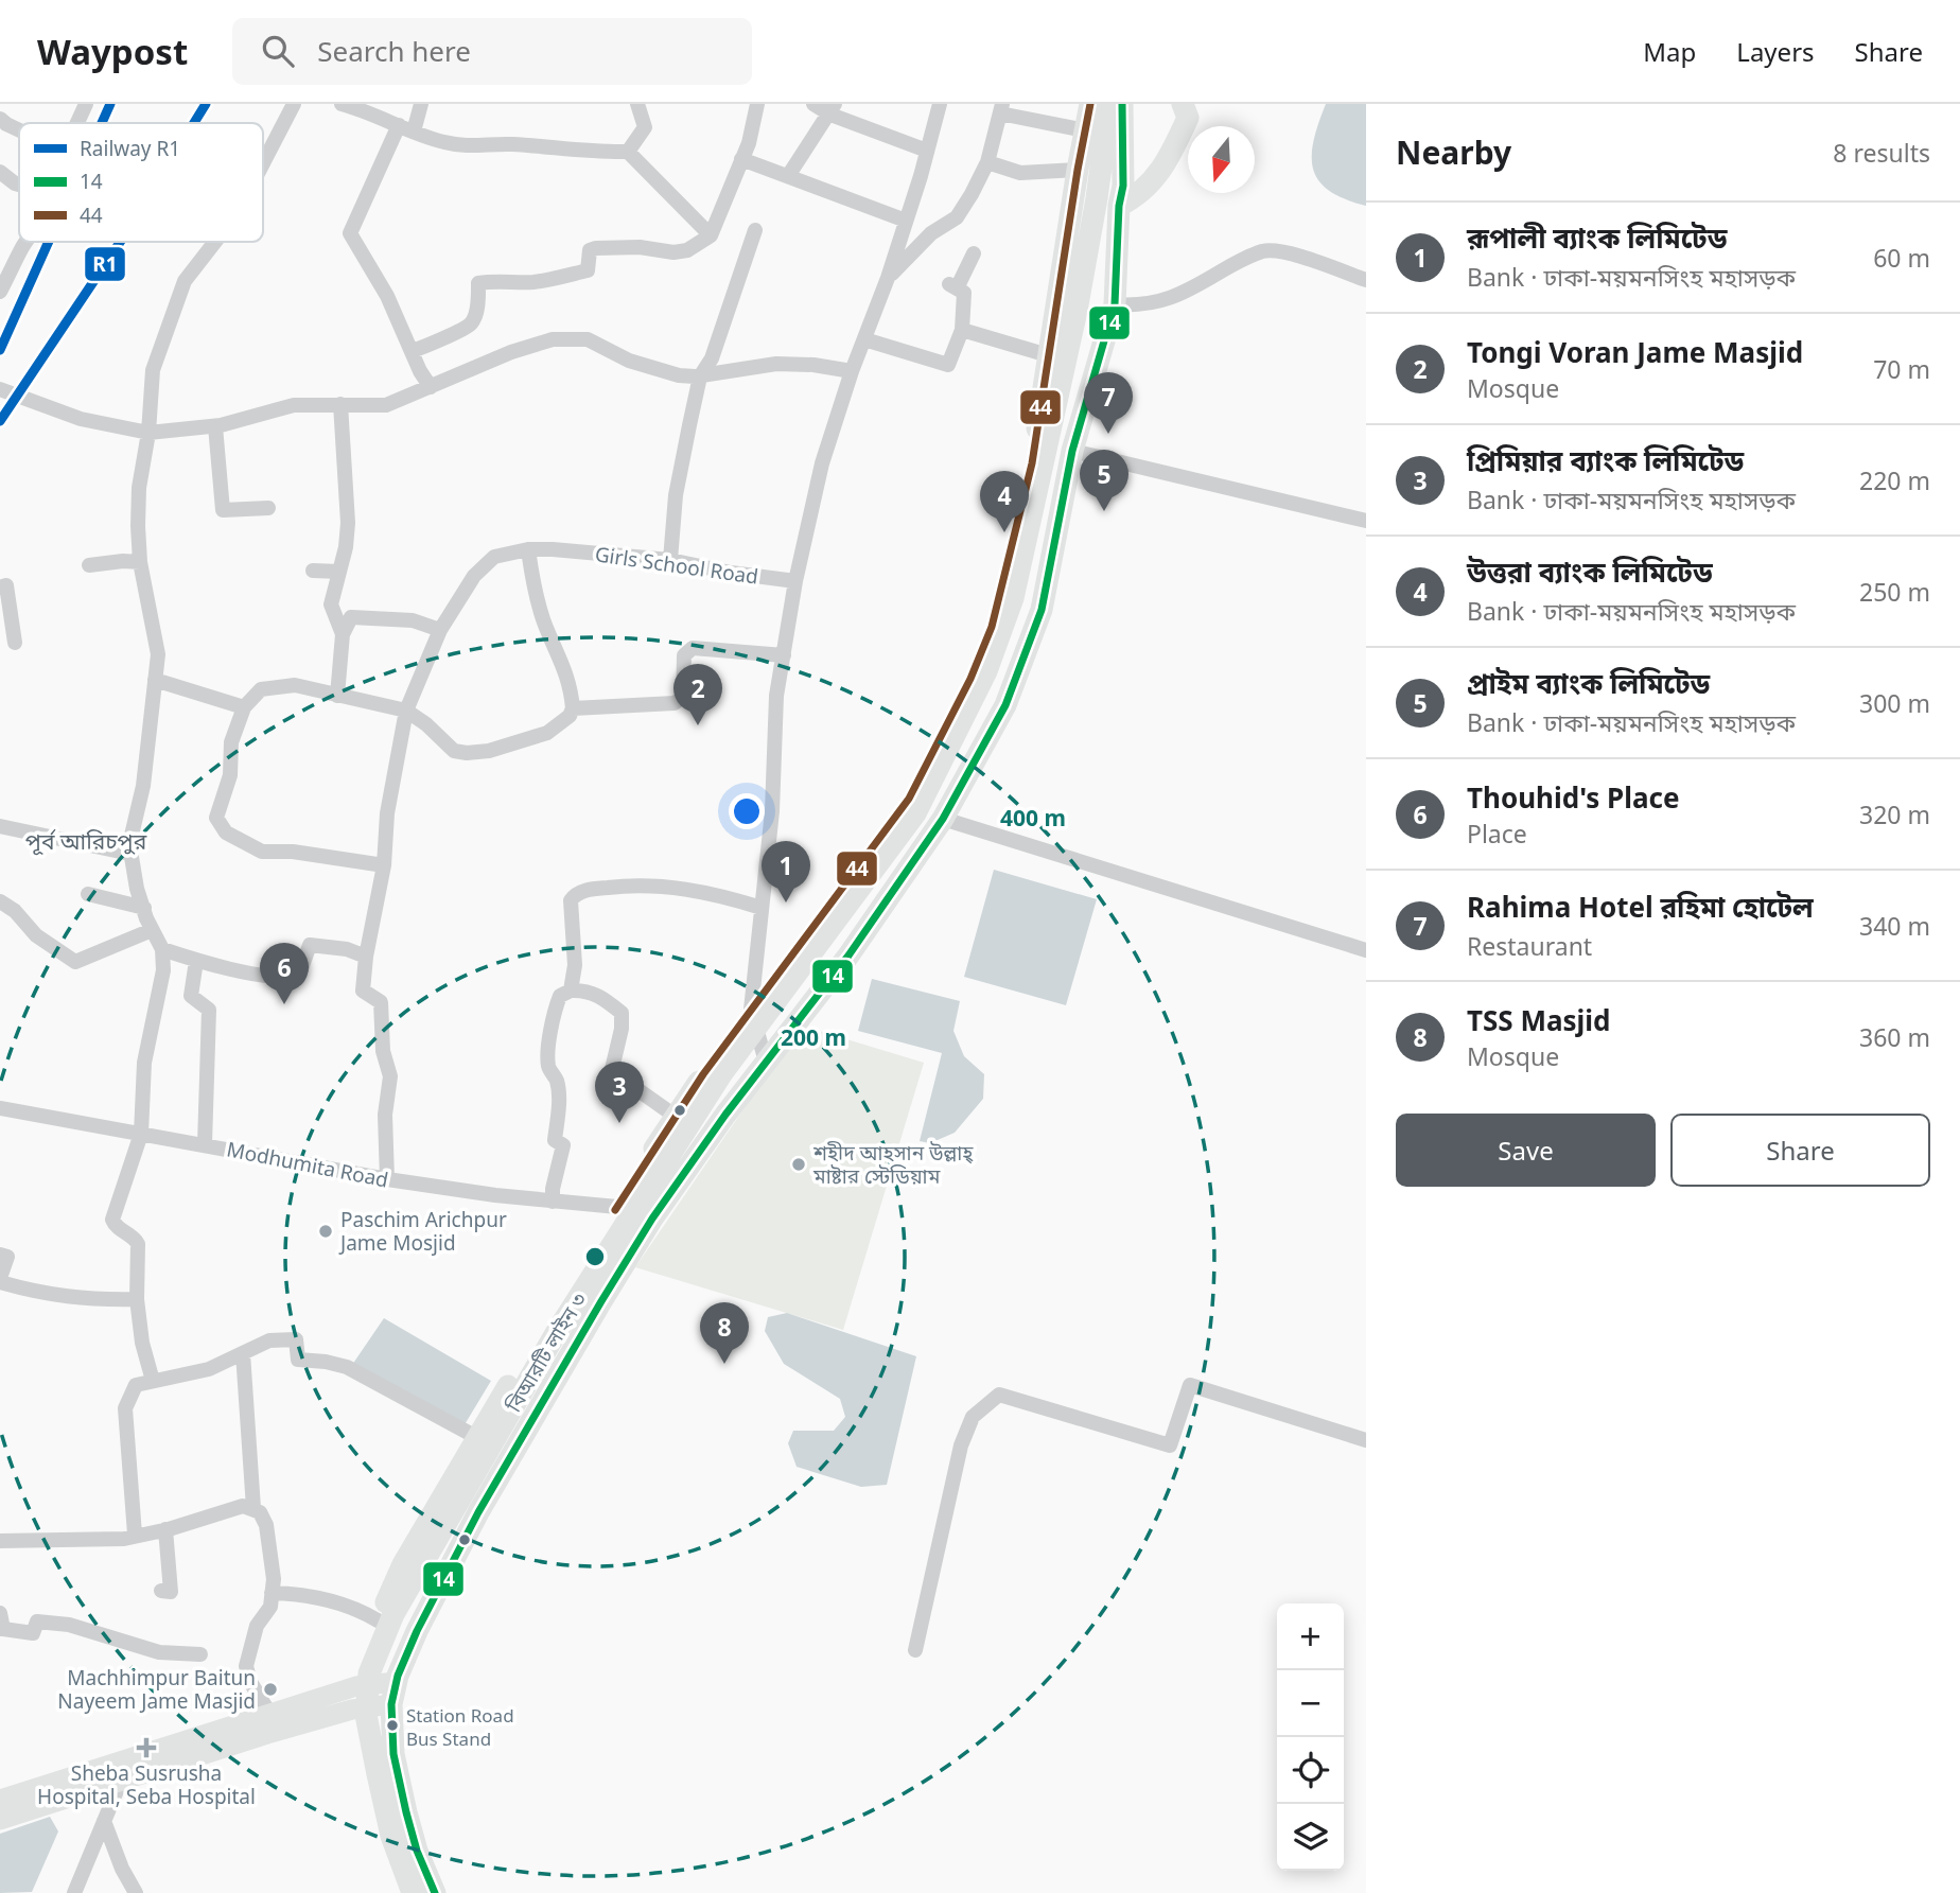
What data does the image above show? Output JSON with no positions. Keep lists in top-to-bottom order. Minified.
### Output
{"streets":{"highway":["বিআরটি লাইন ৩"],"street":["Girls School Road","Modhumita Road"]},"crossings":[["Girls School Road","Modhumita Road"]],"districts":["পূর্ব আরিচপুর"],"places":{"other":["শহীদ আহসান উল্লাহ্‌ মাষ্টার স্টেডিয়াম","Paschim Arichpur Jame Mosjid","Machhimpur Baitun Nayeem Jame Masjid","Station Road Bus Stand"],"health":["Sheba Susrusha Hospital, Seba Hospital"]},"lines":["rail line R1","transit line 14","transit line 44"],"legend":["Railway R1","14","44"],"north":"bottom","page":{"header":"Waypost","search":"Search here","nav":["Map","Layers","Share"],"heading":["Nearby","8 results"],"list":[{"mark":"1","name":"রূপালী ব্যাংক লিমিটেড","note":"Bank · ঢাকা-ময়মনসিংহ মহাসড়ক","value":"60 m"},{"mark":"2","name":"Tongi Voran Jame Masjid","note":"Mosque","value":"70 m"},{"mark":"3","name":"প্রিমিয়ার ব্যাংক লিমিটেড","note":"Bank · ঢাকা-ময়মনসিংহ মহাসড়ক","value":"220 m"},{"mark":"4","name":"উত্তরা ব্যাংক লিমিটেড","note":"Bank · ঢাকা-ময়মনসিংহ মহাসড়ক","value":"250 m"},{"mark":"5","name":"প্রাইম ব্যাংক লিমিটেড","note":"Bank · ঢাকা-ময়মনসিংহ মহাসড়ক","value":"300 m"},{"mark":"6","name":"Thouhid's Place","note":"Place","value":"320 m"},{"mark":"7","name":"Rahima Hotel রহিমা হোটেল","note":"Restaurant","value":"340 m"},{"mark":"8","name":"TSS Masjid","note":"Mosque","value":"360 m"}],"pins":["7","5","4","2","1","6","3","8"],"buttons":["Save","Share"],"map_buttons":["+","−"]},"rings":["400 m","200 m"]}
